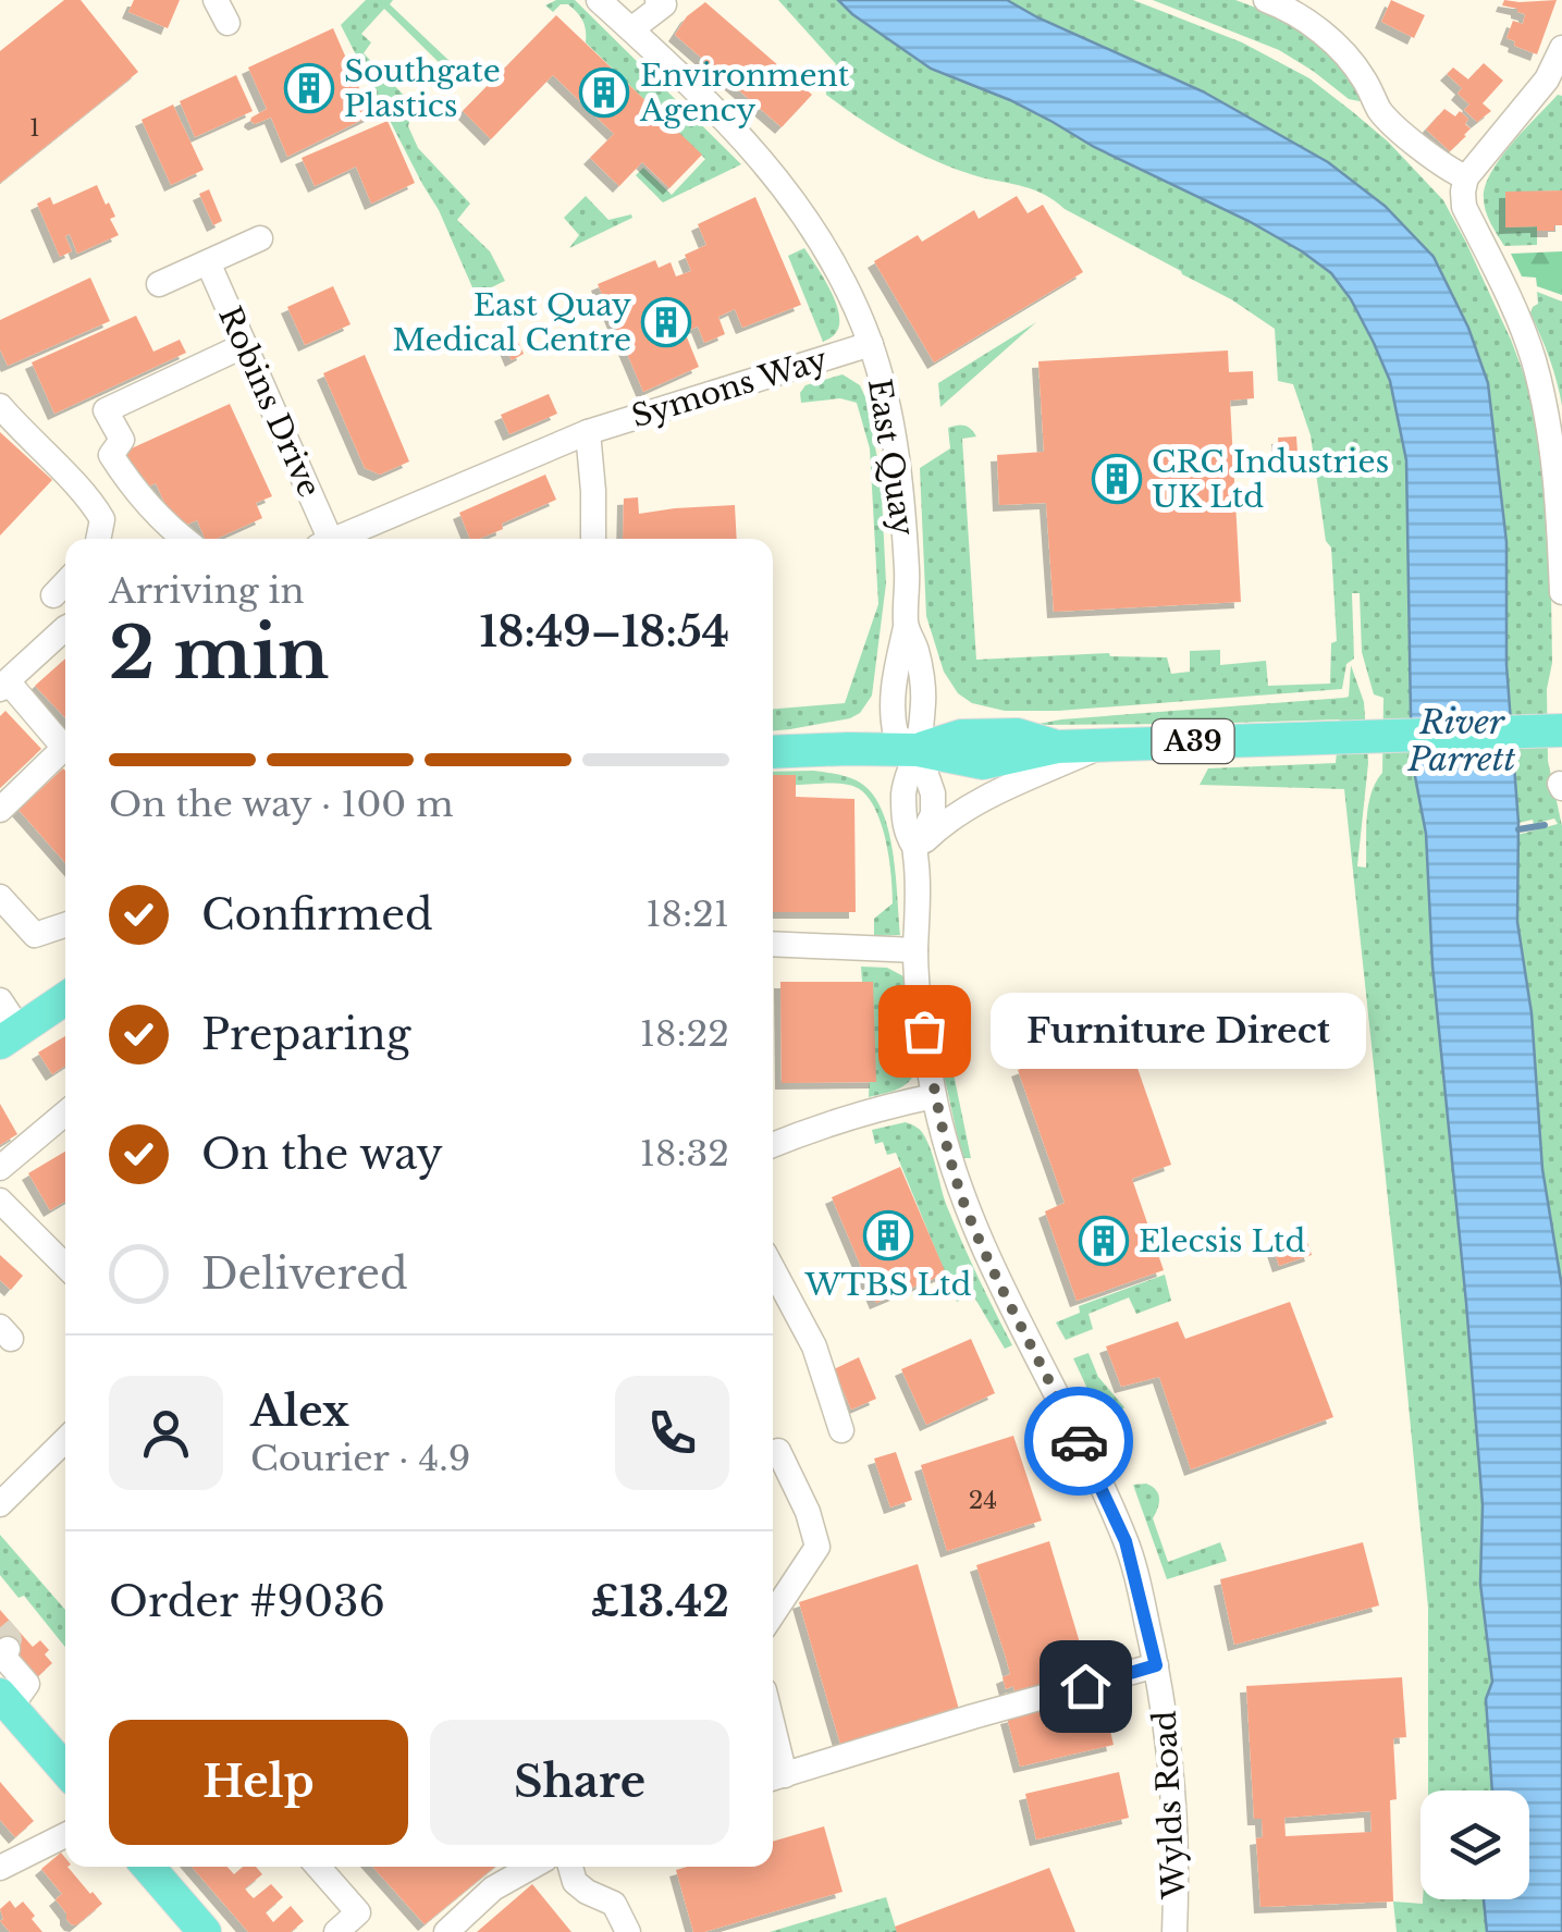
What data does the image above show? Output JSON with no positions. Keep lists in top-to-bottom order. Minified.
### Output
{"streets":{"main road":["A39"],"street":["Symons Way","Robins Drive","East Quay","Wylds Road"]},"crossings":[["Symons Way","East Quay"],["East Quay","A39"],["East Quay","Wylds Road"],["A39","Wylds Road"]],"water":["River Parrett"],"places":{"building":["Southgate Plastics","Environment Agency","East Quay Medical Centre","CRC Industries UK Ltd","WTBS Ltd","Elecsis Ltd"],"other":["Furniture Direct"]},"house_numbers":["1","24"],"page":{"heading":["2 min","Arriving in","18:49–18:54"],"panel":["Alex","Courier · 4.9","Order #9036","£13.42"],"bar":"On the way · 100 m","list":[["Confirmed","18:21"],["Preparing","18:22"],["On the way","18:32"],"Delivered"],"bubble":"Furniture Direct","buttons":["Help","Share"]}}
